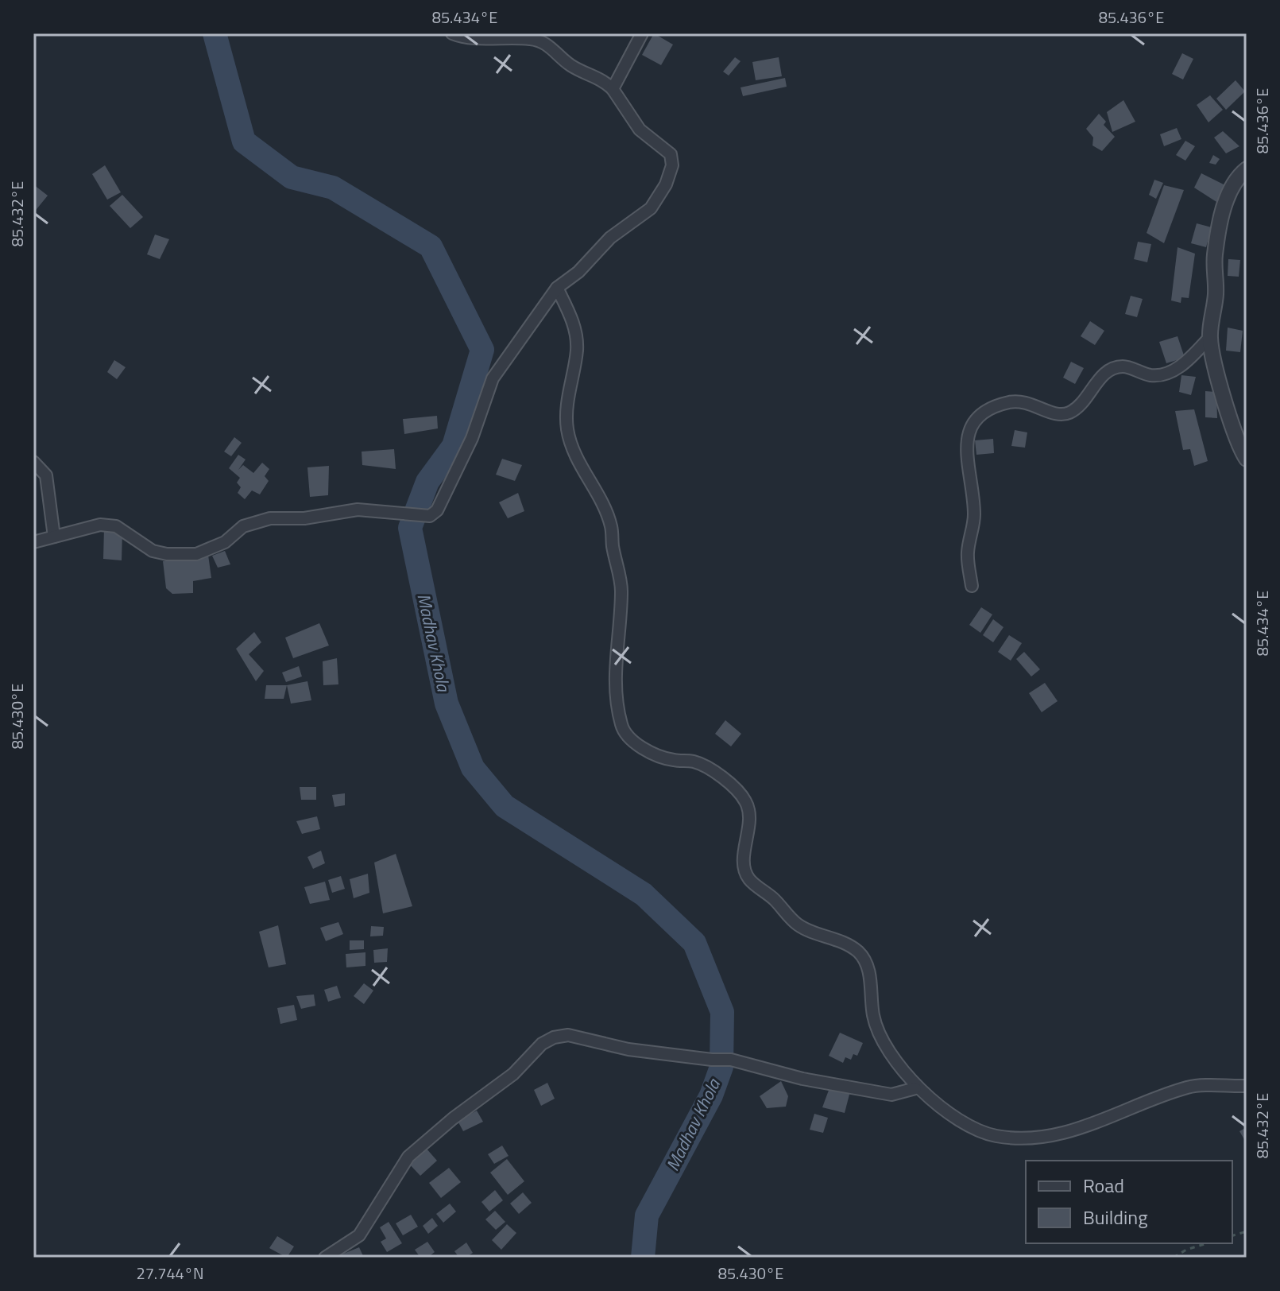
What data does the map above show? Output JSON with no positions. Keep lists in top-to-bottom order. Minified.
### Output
{"water":["Madhav Khola"],"legend":["Road","Building"],"coordinates":["85.434°E","85.436°E","85.432°E","85.430°E","27.744°N"]}
